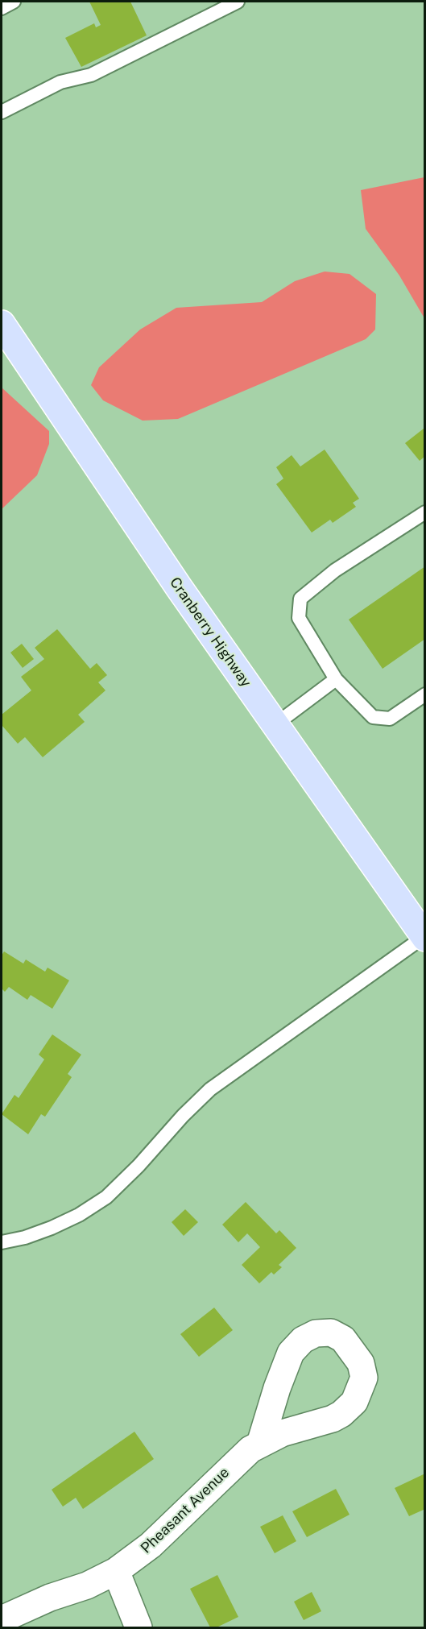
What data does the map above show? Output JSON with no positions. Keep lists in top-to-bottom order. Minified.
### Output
{"streets":{"main road":["Cranberry Highway"],"street":["Pheasant Avenue"]}}
